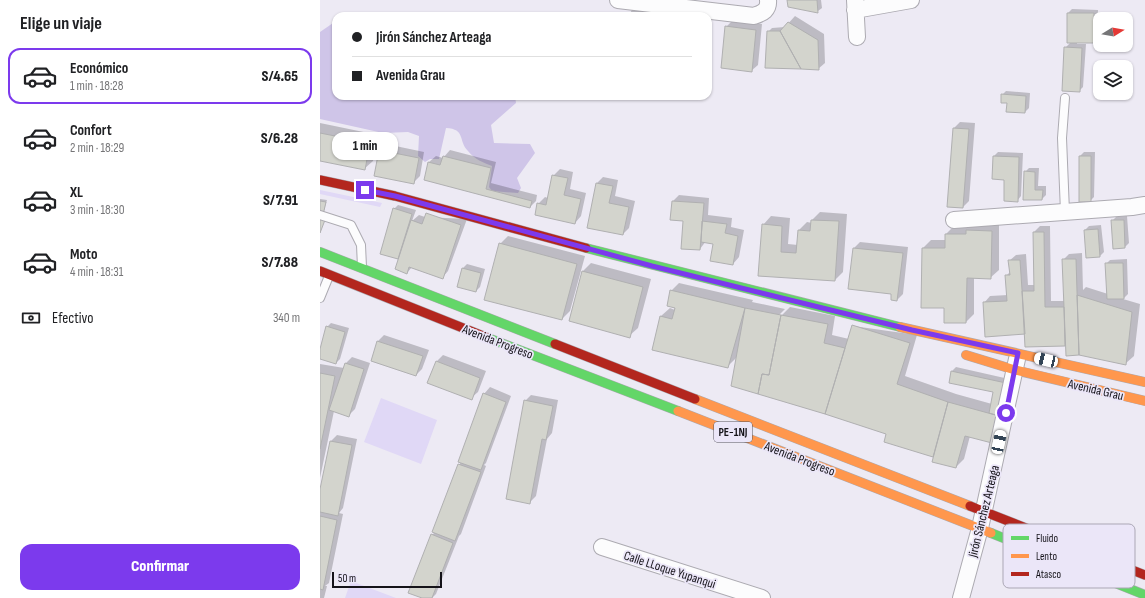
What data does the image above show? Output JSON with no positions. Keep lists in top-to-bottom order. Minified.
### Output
{"streets":{"main road":["Avenida Progreso","Avenida Grau","PE-1NJ"],"street":["Jirón Sánchez Arteaga","Calle LLoque Yupanqui"]},"crossings":[["Avenida Progreso","Jirón Sánchez Arteaga"],["Avenida Grau","Jirón Sánchez Arteaga"]],"legend":["Fluido","Lento","Atasco"],"scale_bar":"50 m","north":"right","page":{"heading":"Elige un viaje","banner":["Jirón Sánchez Arteaga","Avenida Grau"],"list":[{"name":"Económico","note":"1 min · 18:28","value":"S/4.65"},{"name":"Confort","note":"2 min · 18:29","value":"S/6.28"},{"name":"XL","note":"3 min · 18:30","value":"S/7.91"},{"name":"Moto","note":"4 min · 18:31","value":"S/7.88"}],"bubble":"1 min","pay":["Efectivo","340 m"],"buttons":"Confirmar","scale":"50 m"}}
